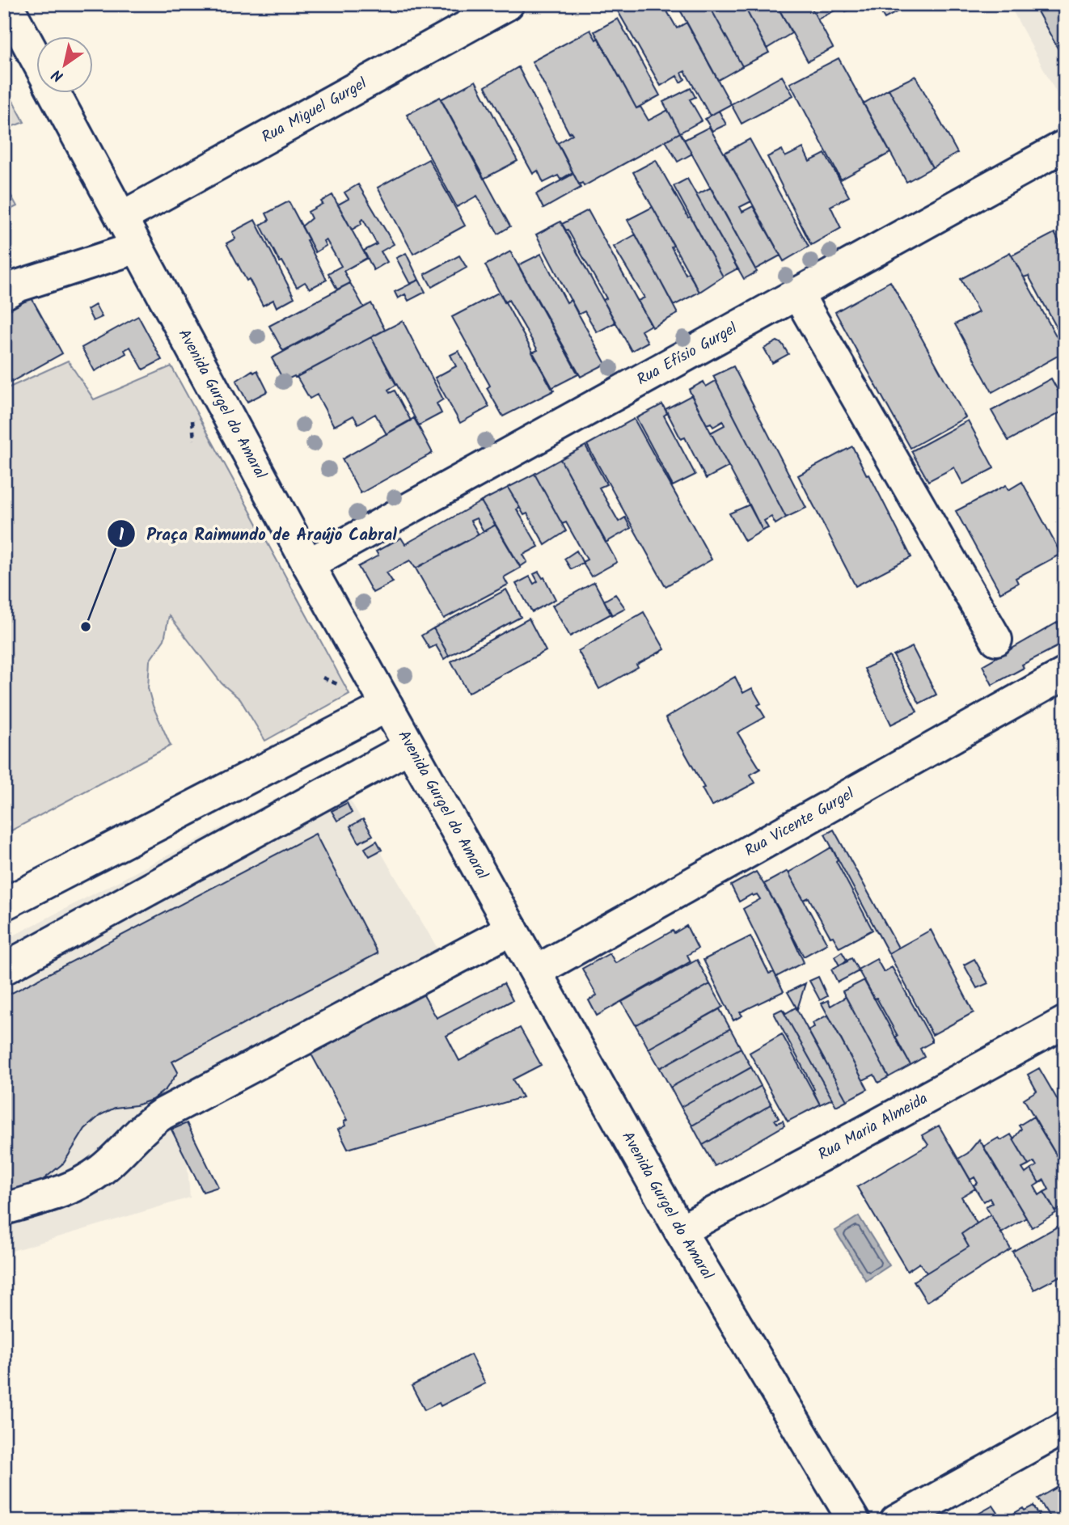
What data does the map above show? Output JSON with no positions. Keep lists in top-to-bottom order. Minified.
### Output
{"streets":{"street":["Rua Miguel Gurgel","Rua Efísio Gurgel","Avenida Gurgel do Amaral","Rua Vicente Gurgel","Rua Maria Almeida"]},"crossings":[["Rua Miguel Gurgel","Avenida Gurgel do Amaral"],["Rua Efísio Gurgel","Avenida Gurgel do Amaral"],["Avenida Gurgel do Amaral","Rua Vicente Gurgel"],["Avenida Gurgel do Amaral","Rua Maria Almeida"]],"places":["Praça Raimundo de Araújo Cabral"],"north":"bottom left"}
